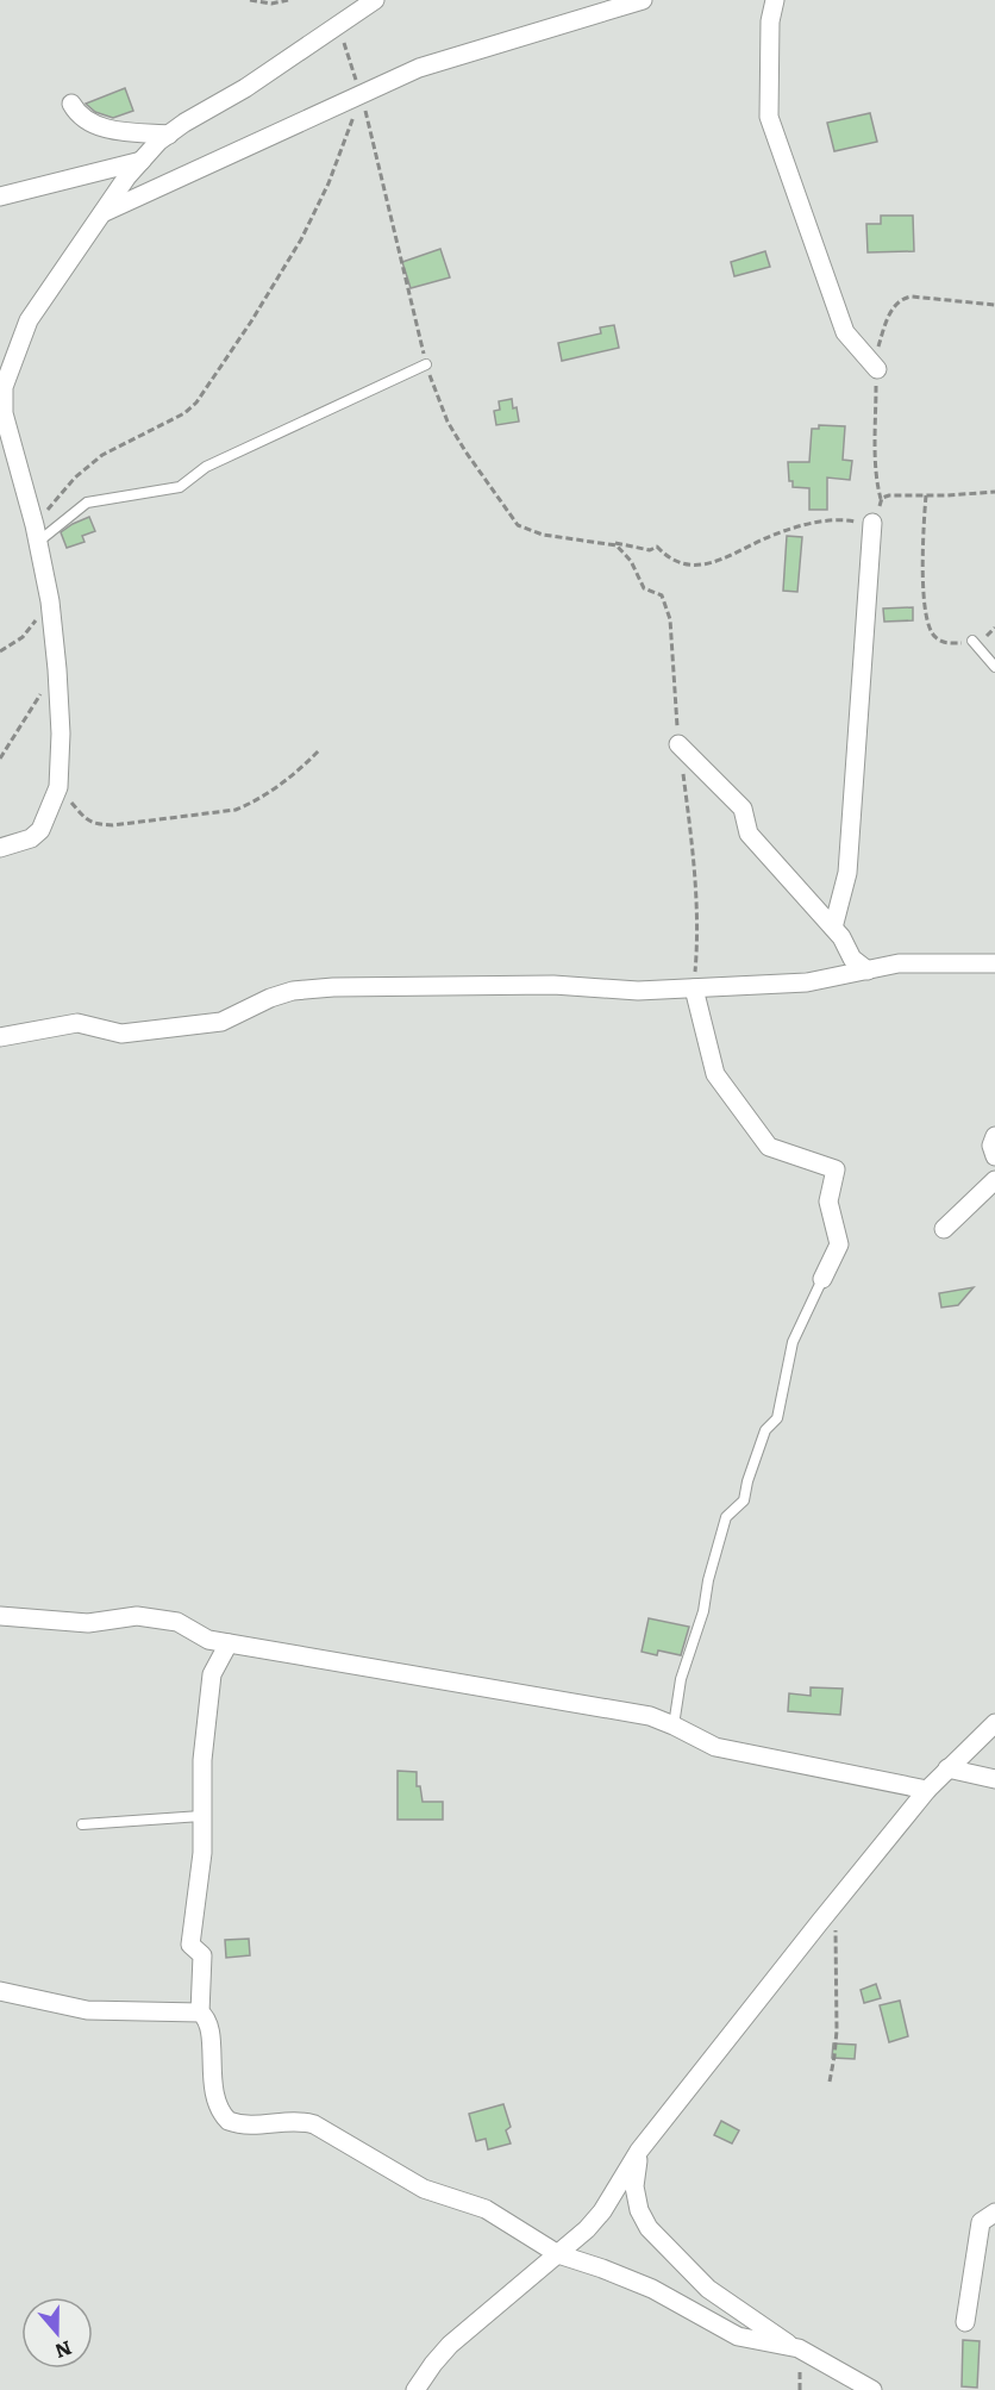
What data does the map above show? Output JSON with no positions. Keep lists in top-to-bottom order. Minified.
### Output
{"north":"bottom"}
